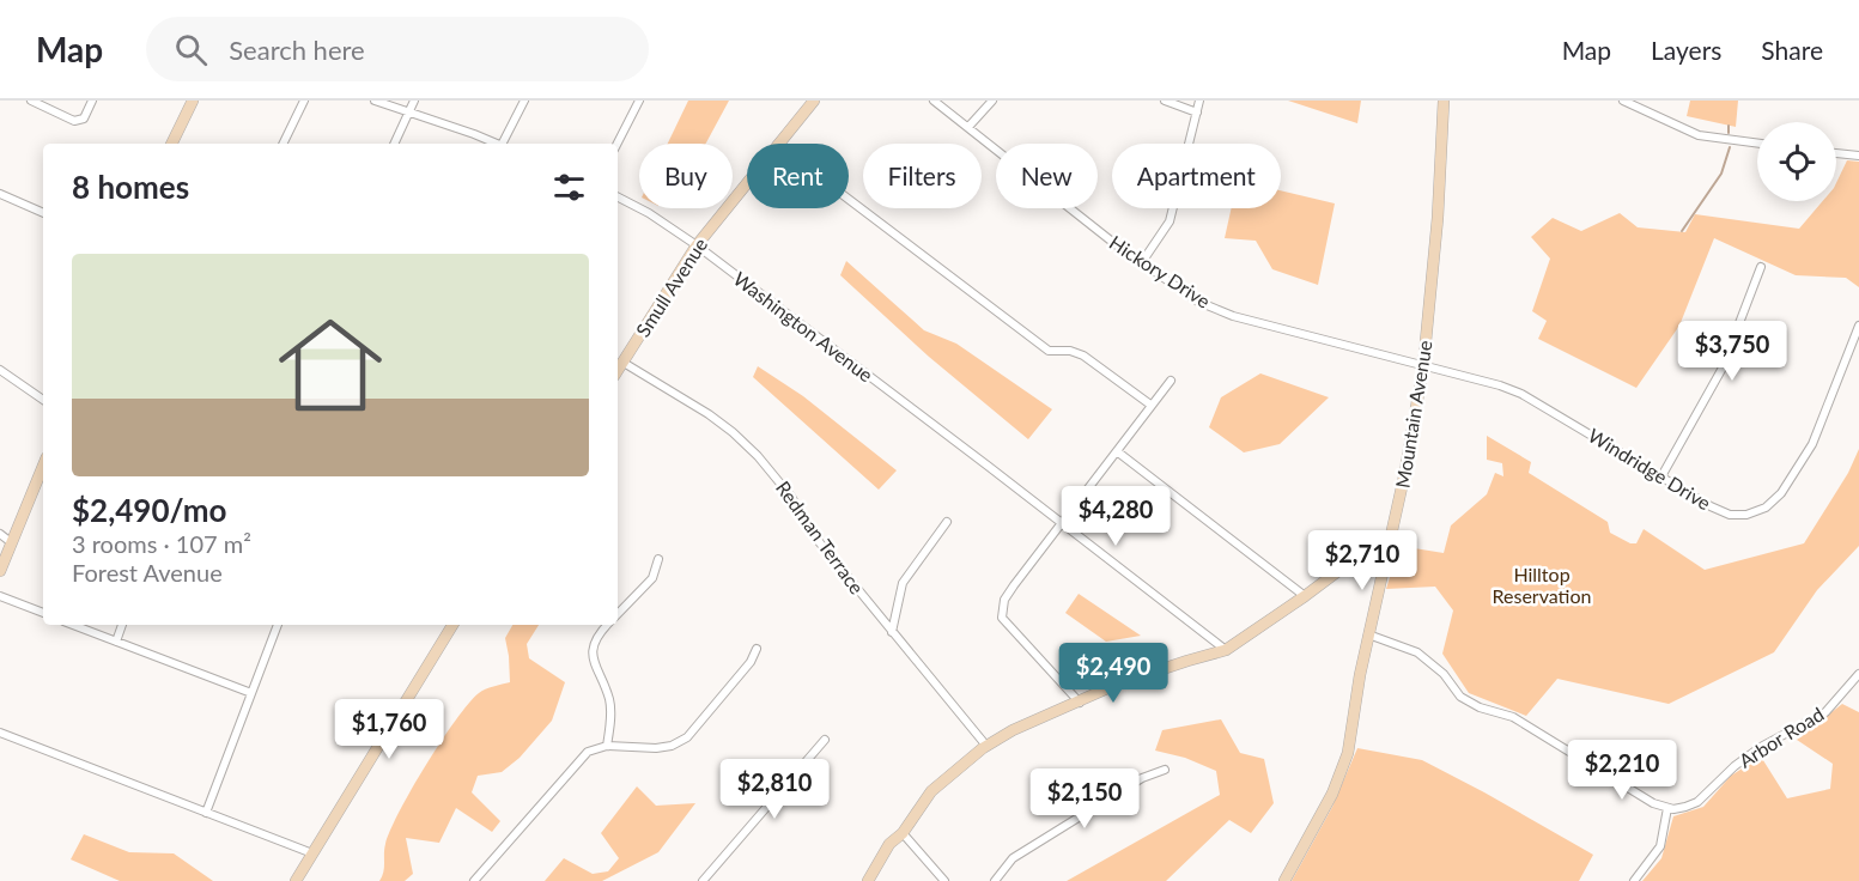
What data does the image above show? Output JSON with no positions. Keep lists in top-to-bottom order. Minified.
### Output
{"streets":{"street":["Hickory Drive","Smull Avenue","Washington Avenue","Mountain Avenue","Windridge Drive","Redman Terrace","Arbor Road"]},"crossings":[["Hickory Drive","Mountain Avenue"],["Hickory Drive","Windridge Drive"],["Smull Avenue","Washington Avenue"],["Smull Avenue","Redman Terrace"],["Mountain Avenue","Windridge Drive"]],"parks":["Hilltop Reservation"],"page":{"header":"Map","search":"Search here","nav":["Map","Layers","Share"],"chip":["Buy","Rent","Filters","New","Apartment"],"heading":"8 homes","list":[{"name":"$2,490/mo","note":"3 rooms · 107 m² · Forest Avenue"}],"price":["$3,750","$4,280","$2,710","$2,490","$1,760","$2,210","$2,810","$2,150"]}}
